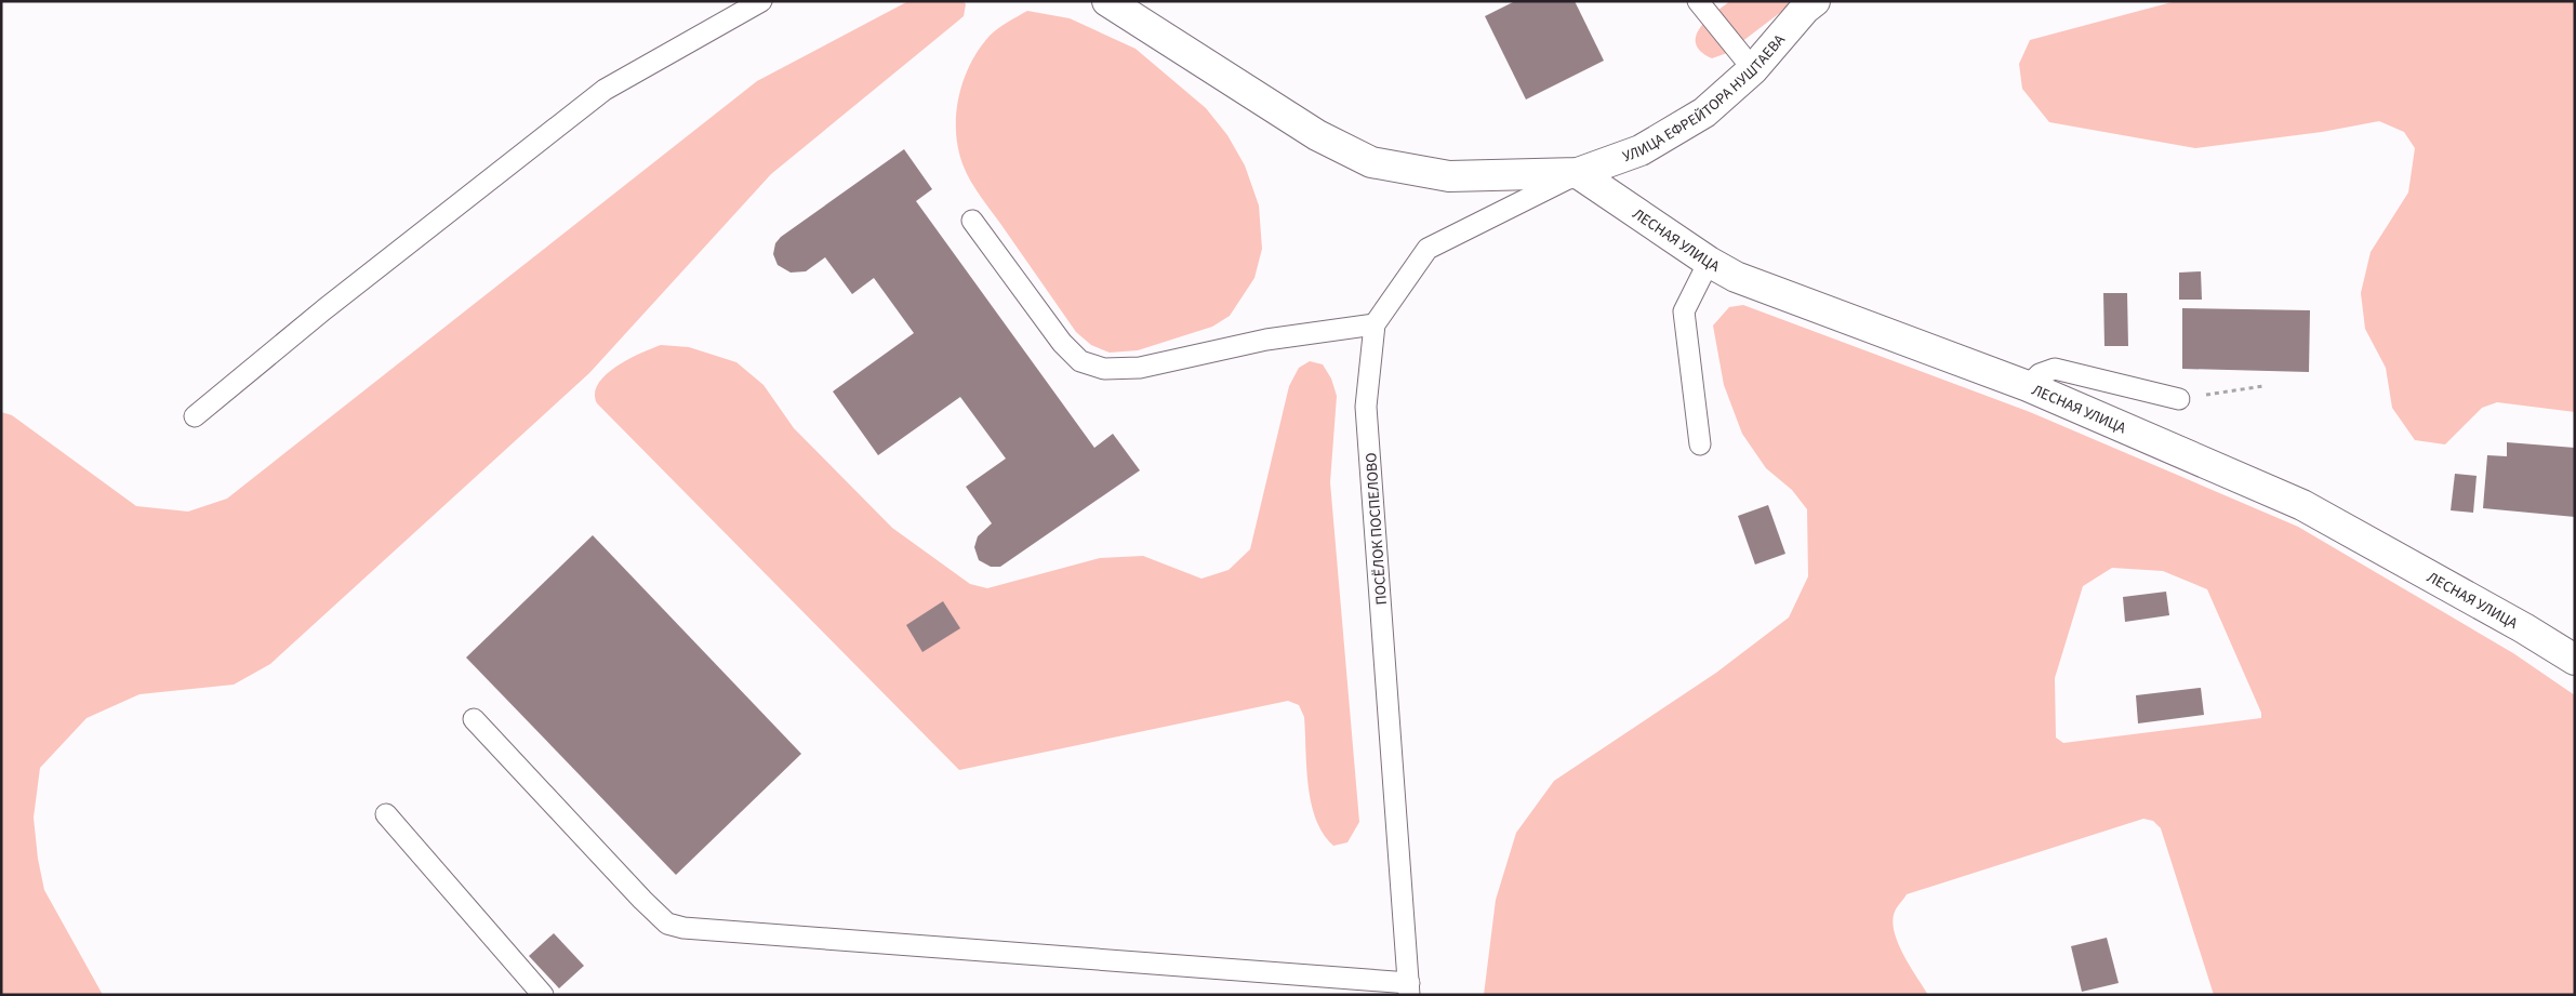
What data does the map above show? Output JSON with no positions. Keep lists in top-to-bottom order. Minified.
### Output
{"streets":{"street":["УЛИЦА ЕФРЕЙТОРА НУШТАЕВА","ЛЕСНАЯ УЛИЦА"],"lane":["ПОСЁЛОК ПОСПЕЛОВО"]},"crossings":[["УЛИЦА ЕФРЕЙТОРА НУШТАЕВА","ЛЕСНАЯ УЛИЦА"],["УЛИЦА ЕФРЕЙТОРА НУШТАЕВА","ПОСЁЛОК ПОСПЕЛОВО"],["ЛЕСНАЯ УЛИЦА","ПОСЁЛОК ПОСПЕЛОВО"]]}
